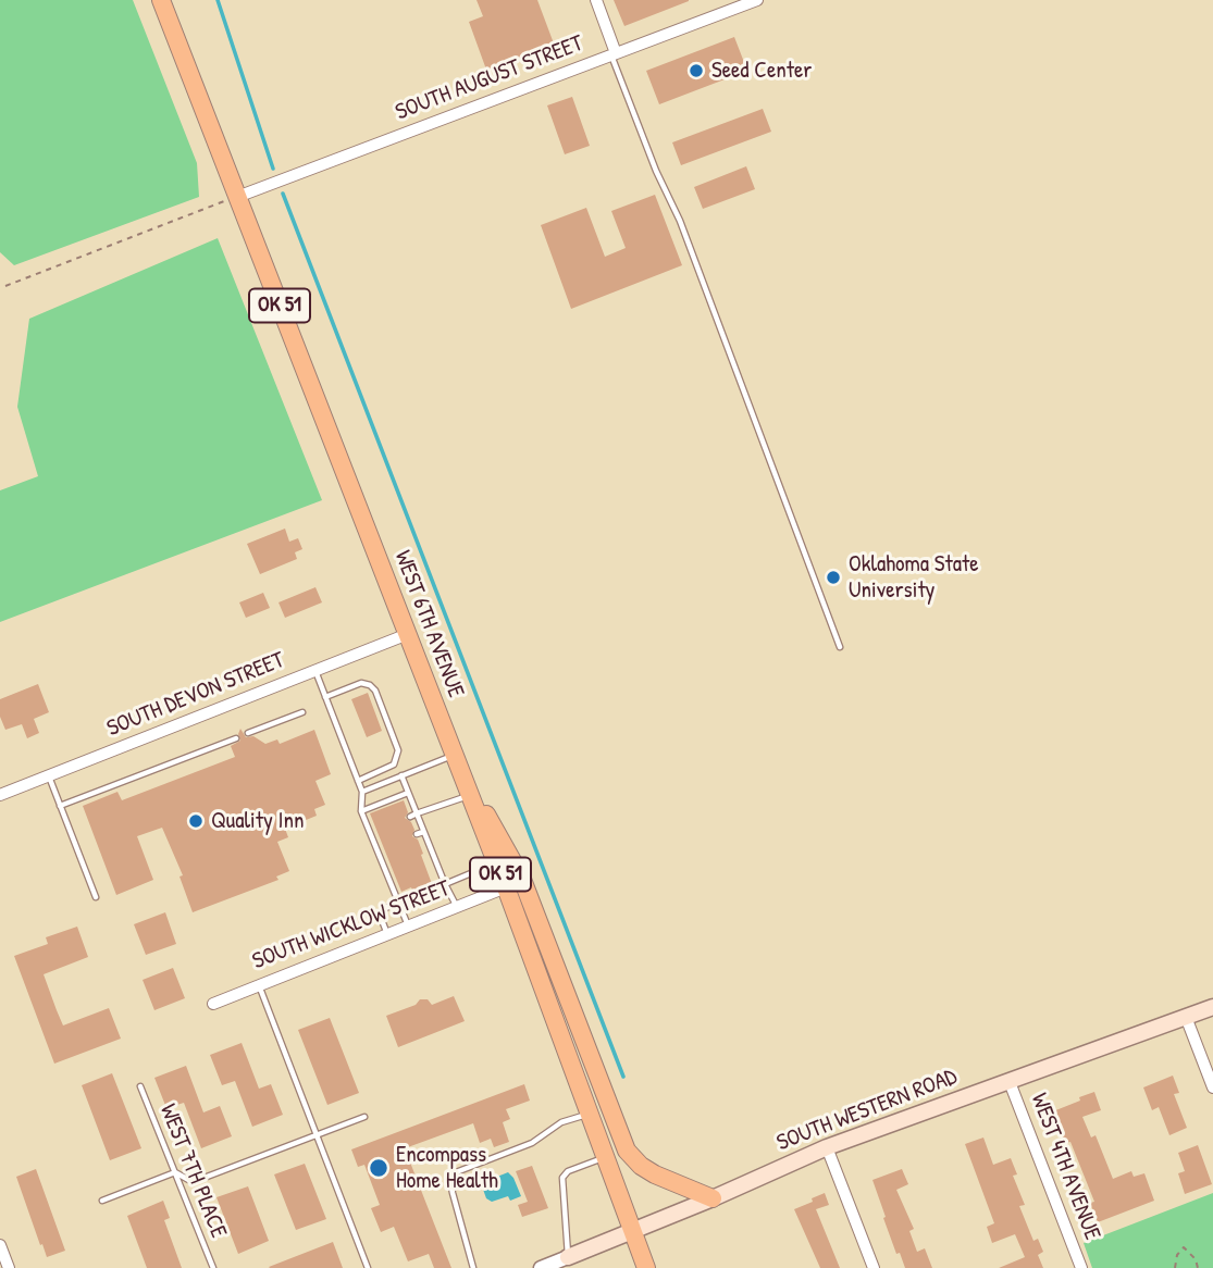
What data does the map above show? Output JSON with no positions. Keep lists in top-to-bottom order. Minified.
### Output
{"streets":{"highway":["OK 51","WEST 6TH AVENUE"],"main road":["SOUTH WESTERN ROAD"],"street":["SOUTH AUGUST STREET","SOUTH DEVON STREET","SOUTH WICKLOW STREET","WEST 4TH AVENUE"],"lane":["WEST 7TH PLACE"]},"crossings":[["SOUTH AUGUST STREET","WEST 6TH AVENUE"],["WEST 6TH AVENUE","SOUTH DEVON STREET"],["WEST 6TH AVENUE","SOUTH WICKLOW STREET"],["WEST 6TH AVENUE","SOUTH WESTERN ROAD"],["SOUTH WESTERN ROAD","WEST 4TH AVENUE"]],"places":["Seed Center","Oklahoma State University","Quality Inn","Encompass Home Health"]}
